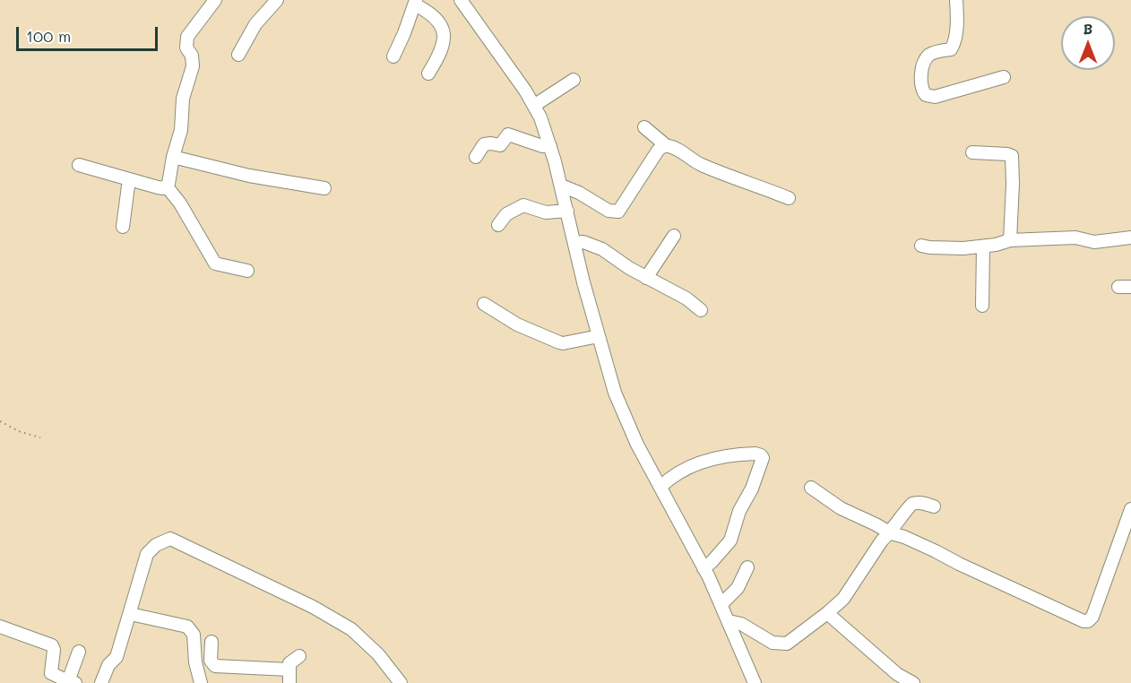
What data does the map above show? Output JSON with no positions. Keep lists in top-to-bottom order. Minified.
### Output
{"scale_bar":"100 m","north":"top"}
